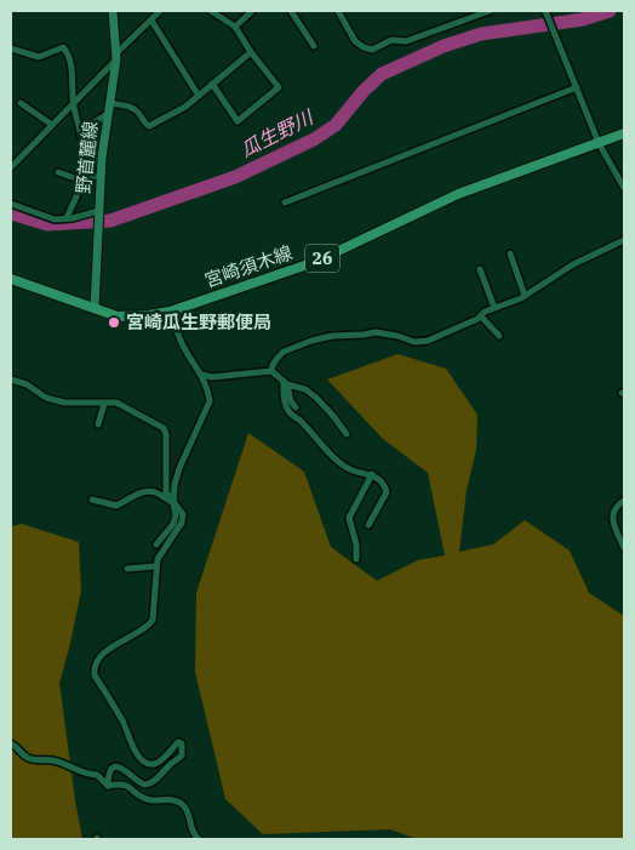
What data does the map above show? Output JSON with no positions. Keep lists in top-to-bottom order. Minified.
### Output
{"streets":{"main road":["野首麓線","26","宮崎須木線"]},"crossings":[["野首麓線","宮崎須木線"]],"water":["瓜生野川"],"places":["宮崎瓜生野郵便局"]}
